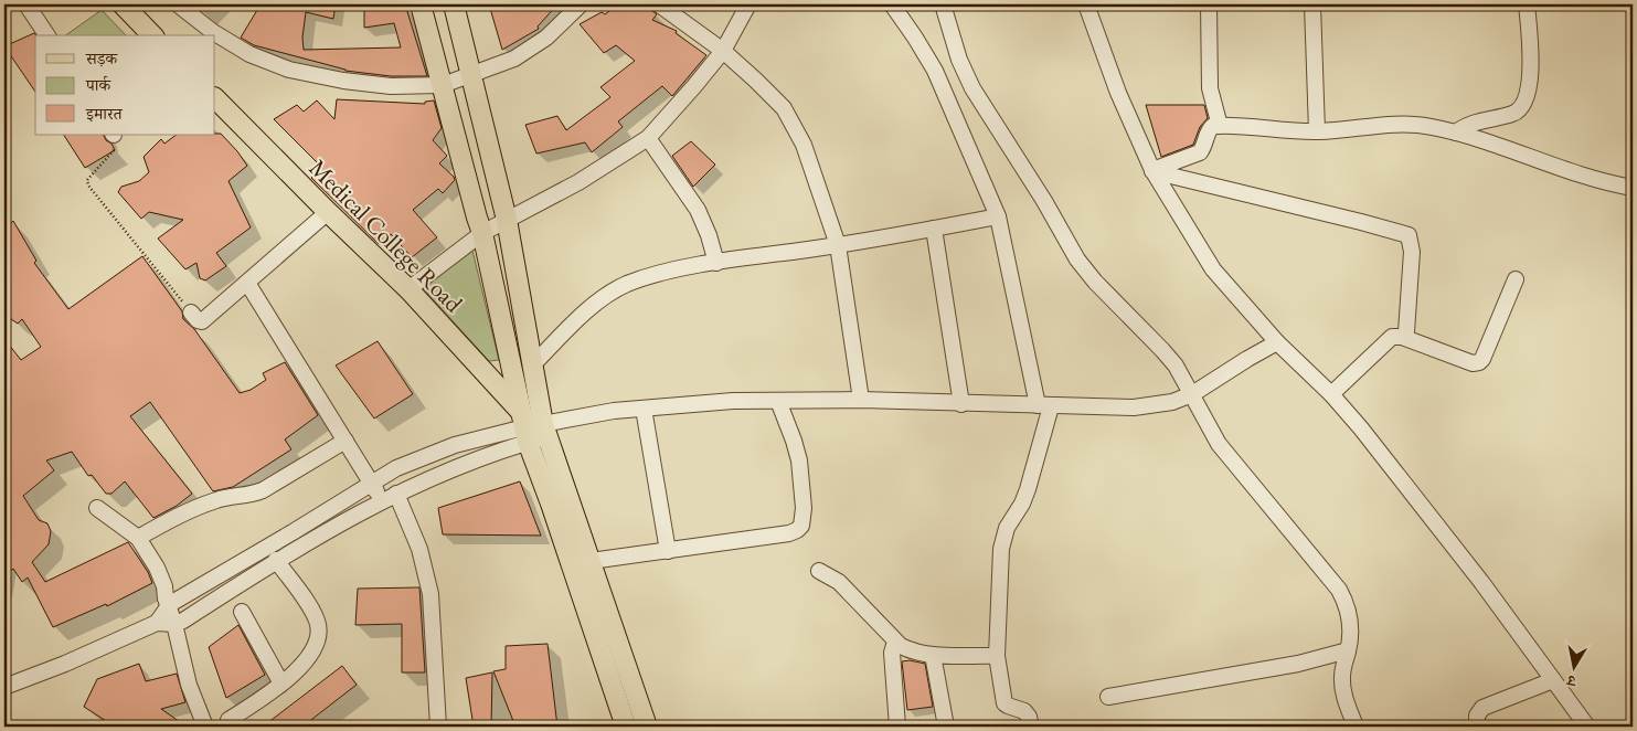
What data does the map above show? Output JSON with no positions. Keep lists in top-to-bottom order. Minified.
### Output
{"streets":{"main road":["Medical College Road"]},"legend":["सड़क","पार्क","इमारत"],"north":"bottom"}
